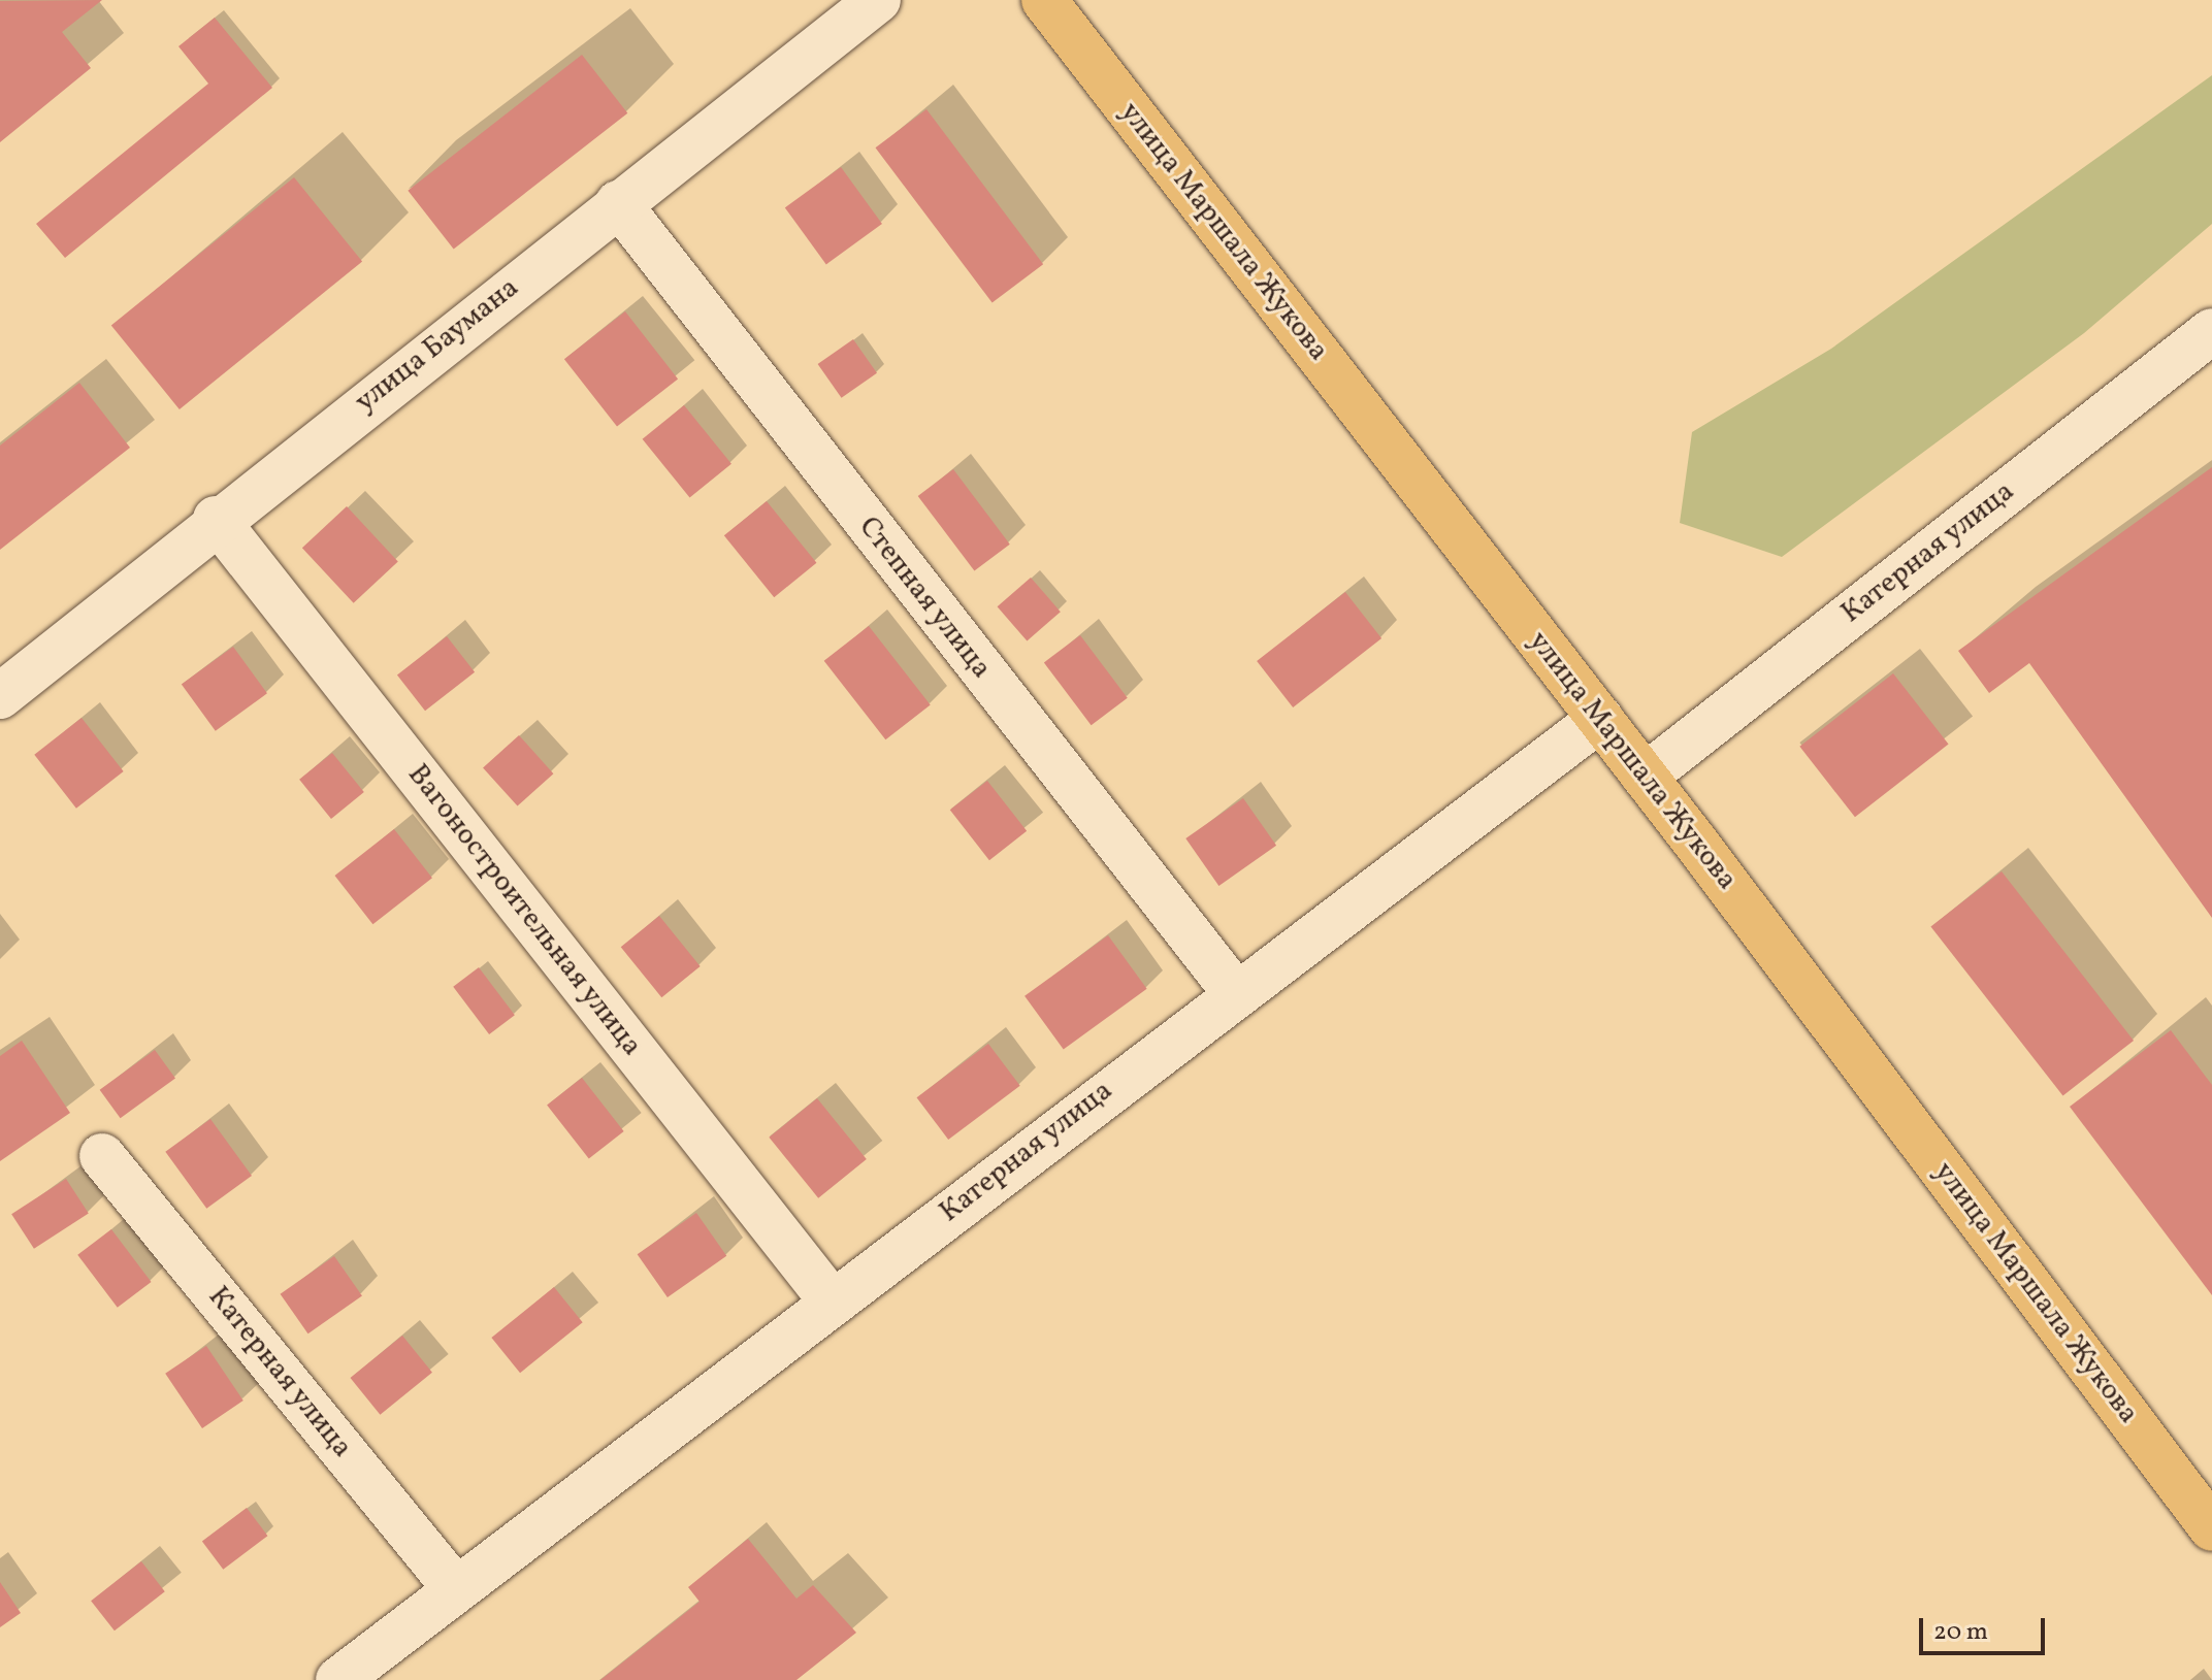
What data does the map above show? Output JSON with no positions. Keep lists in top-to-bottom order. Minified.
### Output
{"streets":{"main road":["улица Маршала Жукова"],"street":["улица Баумана","Катерная улица","Степная улица","Вагоностроительная улица"]},"crossings":[["улица Маршала Жукова","Катерная улица"],["улица Баумана","Степная улица"],["улица Баумана","Вагоностроительная улица"],["Катерная улица","Степная улица"],["Катерная улица","Вагоностроительная улица"]],"scale_bar":"20 m"}
